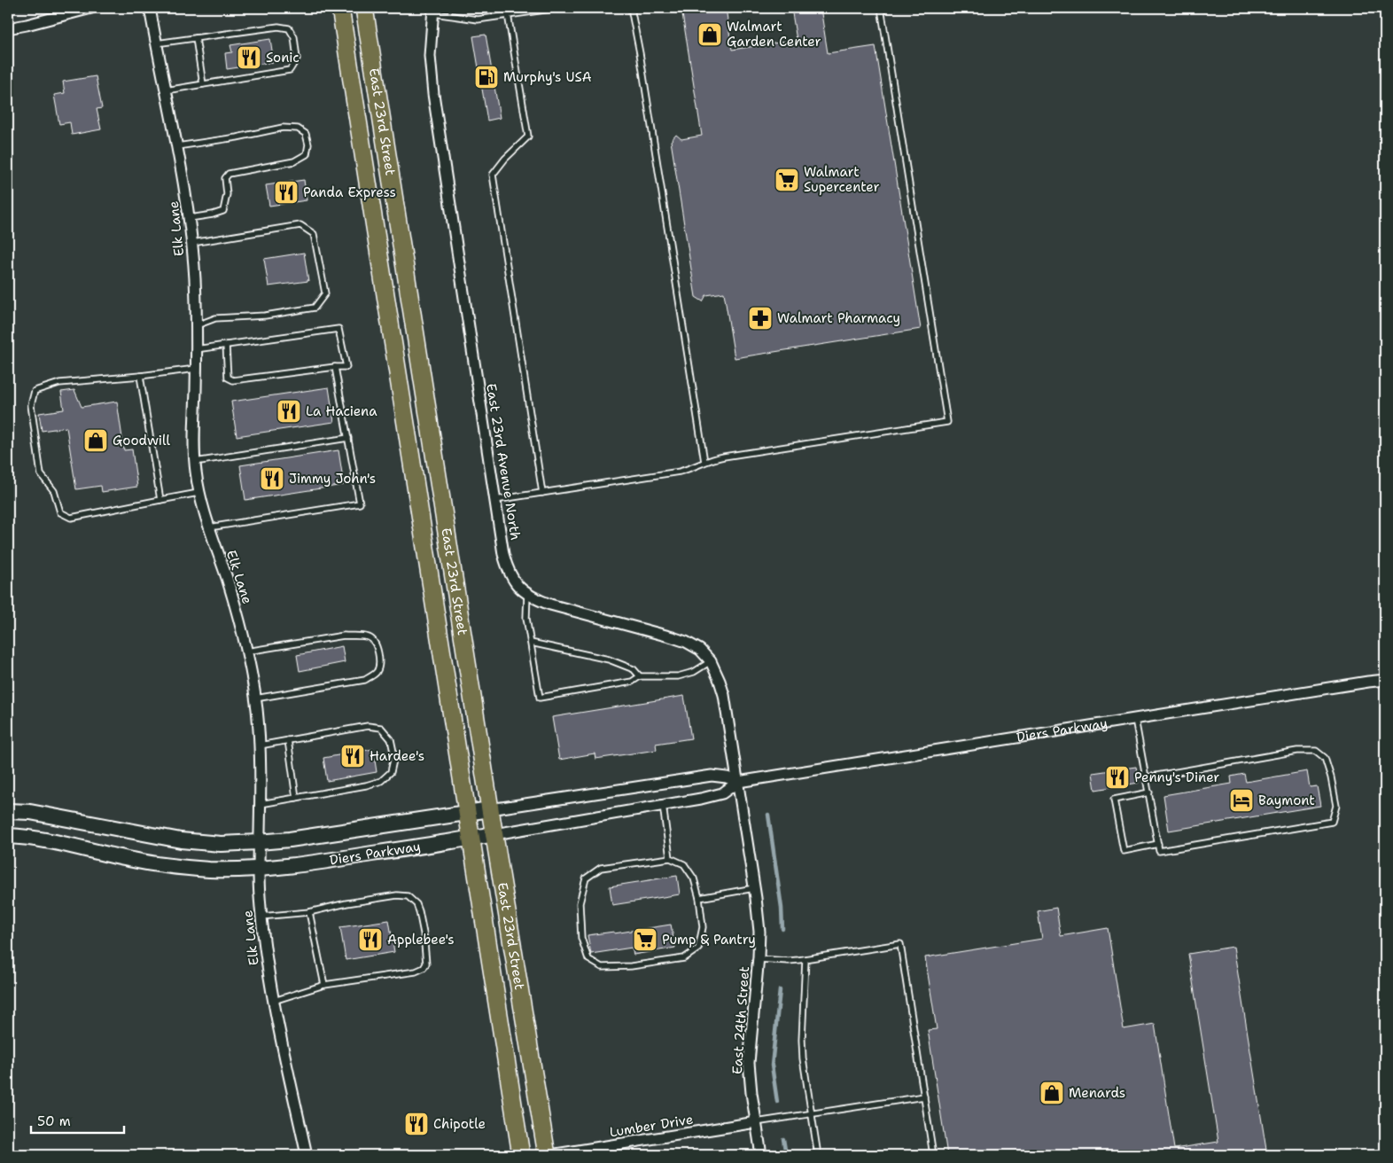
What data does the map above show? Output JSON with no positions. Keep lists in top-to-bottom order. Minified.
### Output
{"streets":{"main road":["East 23rd Street","Diers Parkway"],"street":["Elk Lane","East 23rd Avenue North","East 24th Street","Lumber Drive"]},"crossings":[["East 23rd Street","Diers Parkway"],["Elk Lane","Diers Parkway"],["East 23rd Avenue North","Diers Parkway"],["East 23rd Avenue North","East 24th Street"],["Diers Parkway","East 24th Street"],["East 24th Street","Lumber Drive"]],"places":{"shop":["Walmart Garden Center","Goodwill","Menards"],"restaurant":["Sonic","Panda Express","La Haciena","Jimmy John's","Hardee's","Penny's Diner","Applebee's","Chipotle"],"fuel station":["Murphy's USA"],"supermarket":["Walmart Supercenter","Pump & Pantry"],"pharmacy":["Walmart Pharmacy"],"hotel":["Baymont"]},"scale_bar":"50 m"}
